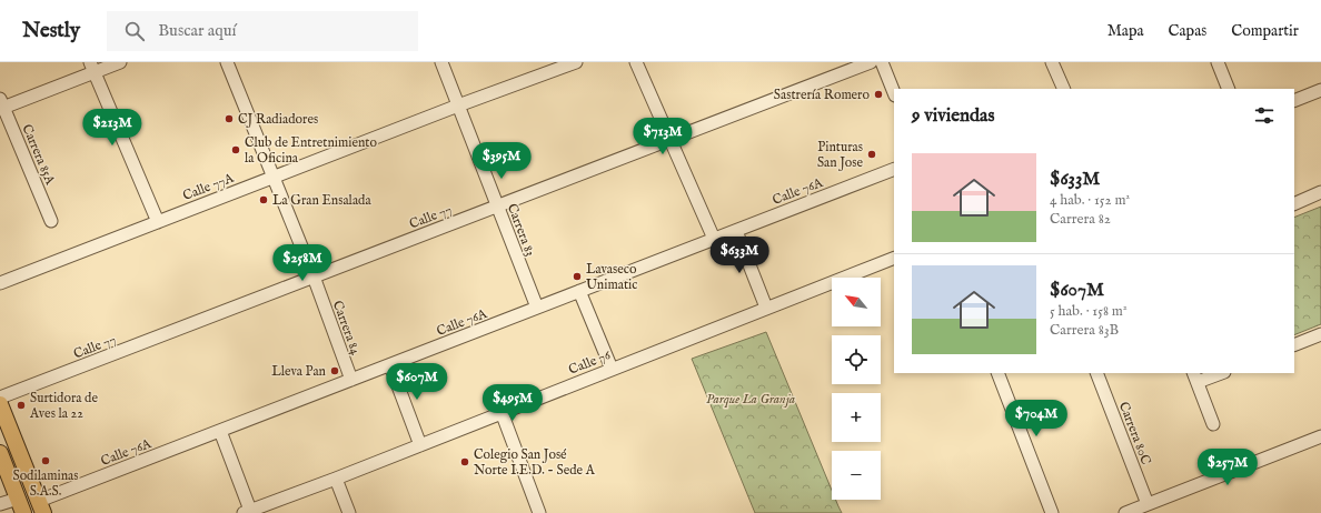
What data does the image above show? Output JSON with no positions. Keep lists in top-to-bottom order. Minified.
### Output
{"streets":{"street":["Carrera 85A","Calle 77A","Calle 76A","Calle 77","Carrera 83","Carrera 84","Calle 76","Carrera 80C"]},"crossings":[["Calle 77A","Carrera 83"],["Calle 77A","Carrera 84"],["Calle 76A","Carrera 83"],["Calle 76A","Carrera 84"],["Calle 77","Carrera 83"],["Calle 77","Carrera 84"]],"parks":["Parque La Granja"],"places":["Sastrería Romero","CJ Radiadores","Club de Entretnimiento la Oficina","Pinturas San Jose","La Gran Ensalada","Lavaseco Unimatic","Lleva Pan","Surtidora de Aves la 22","Sodilaminas S.A.S.","Colegio San José Norte I.E.D. - Sede A"],"north":"top left","page":{"header":"Nestly","search":"Buscar aquí","nav":["Mapa","Capas","Compartir"],"heading":"9 viviendas","price":["$213M","$713M","$395M","$633M","$258M","$607M","$495M","$704M","$257M"],"list":[{"name":"$633M","note":"4 hab. · 152 m² · Carrera 82"},{"name":"$607M","note":"5 hab. · 158 m² · Carrera 83B"}],"map_buttons":["+","−"]}}
